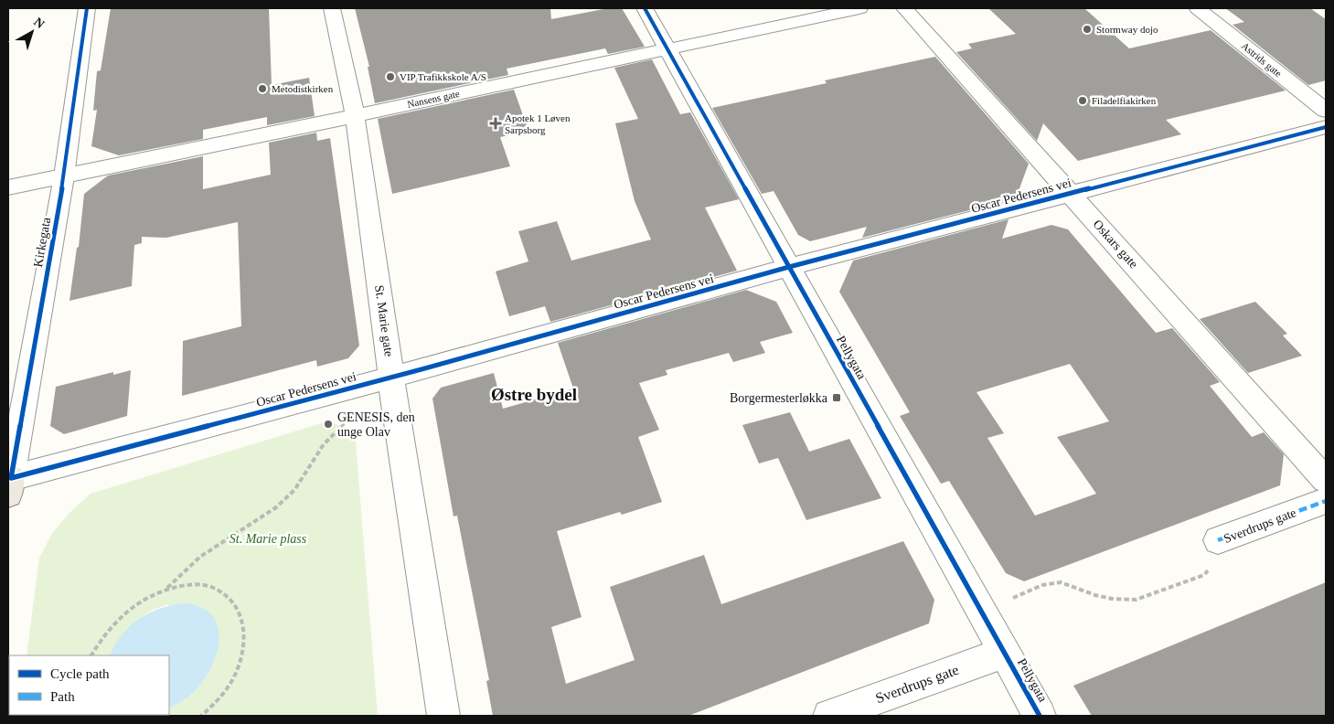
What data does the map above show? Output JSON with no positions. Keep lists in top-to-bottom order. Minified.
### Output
{"streets":{"street":["Astrids gate","Nansens gate","Oscar Pedersens vei","Kirkegata","Oskars gate","St. Marie gate","Pellygata","Sverdrups gate"]},"crossings":[["Nansens gate","Kirkegata"],["Nansens gate","St. Marie gate"],["Nansens gate","Pellygata"],["Oscar Pedersens vei","Kirkegata"],["Oscar Pedersens vei","Oskars gate"],["Oscar Pedersens vei","St. Marie gate"],["Oscar Pedersens vei","Pellygata"],["Pellygata","Sverdrups gate"]],"districts":["Østre bydel"],"parks":["St. Marie plass"],"places":{"other":["Stormway dojo","VIP Trafikkskole A/S","Metodistkirken","Filadelfiakirken","GENESIS, den unge Olav"],"health":["Apotek 1 Løven Sarpsborg"],"transit":["Borgermesterløkka"]},"legend":["Cycle path","Path"],"north":"top right"}
